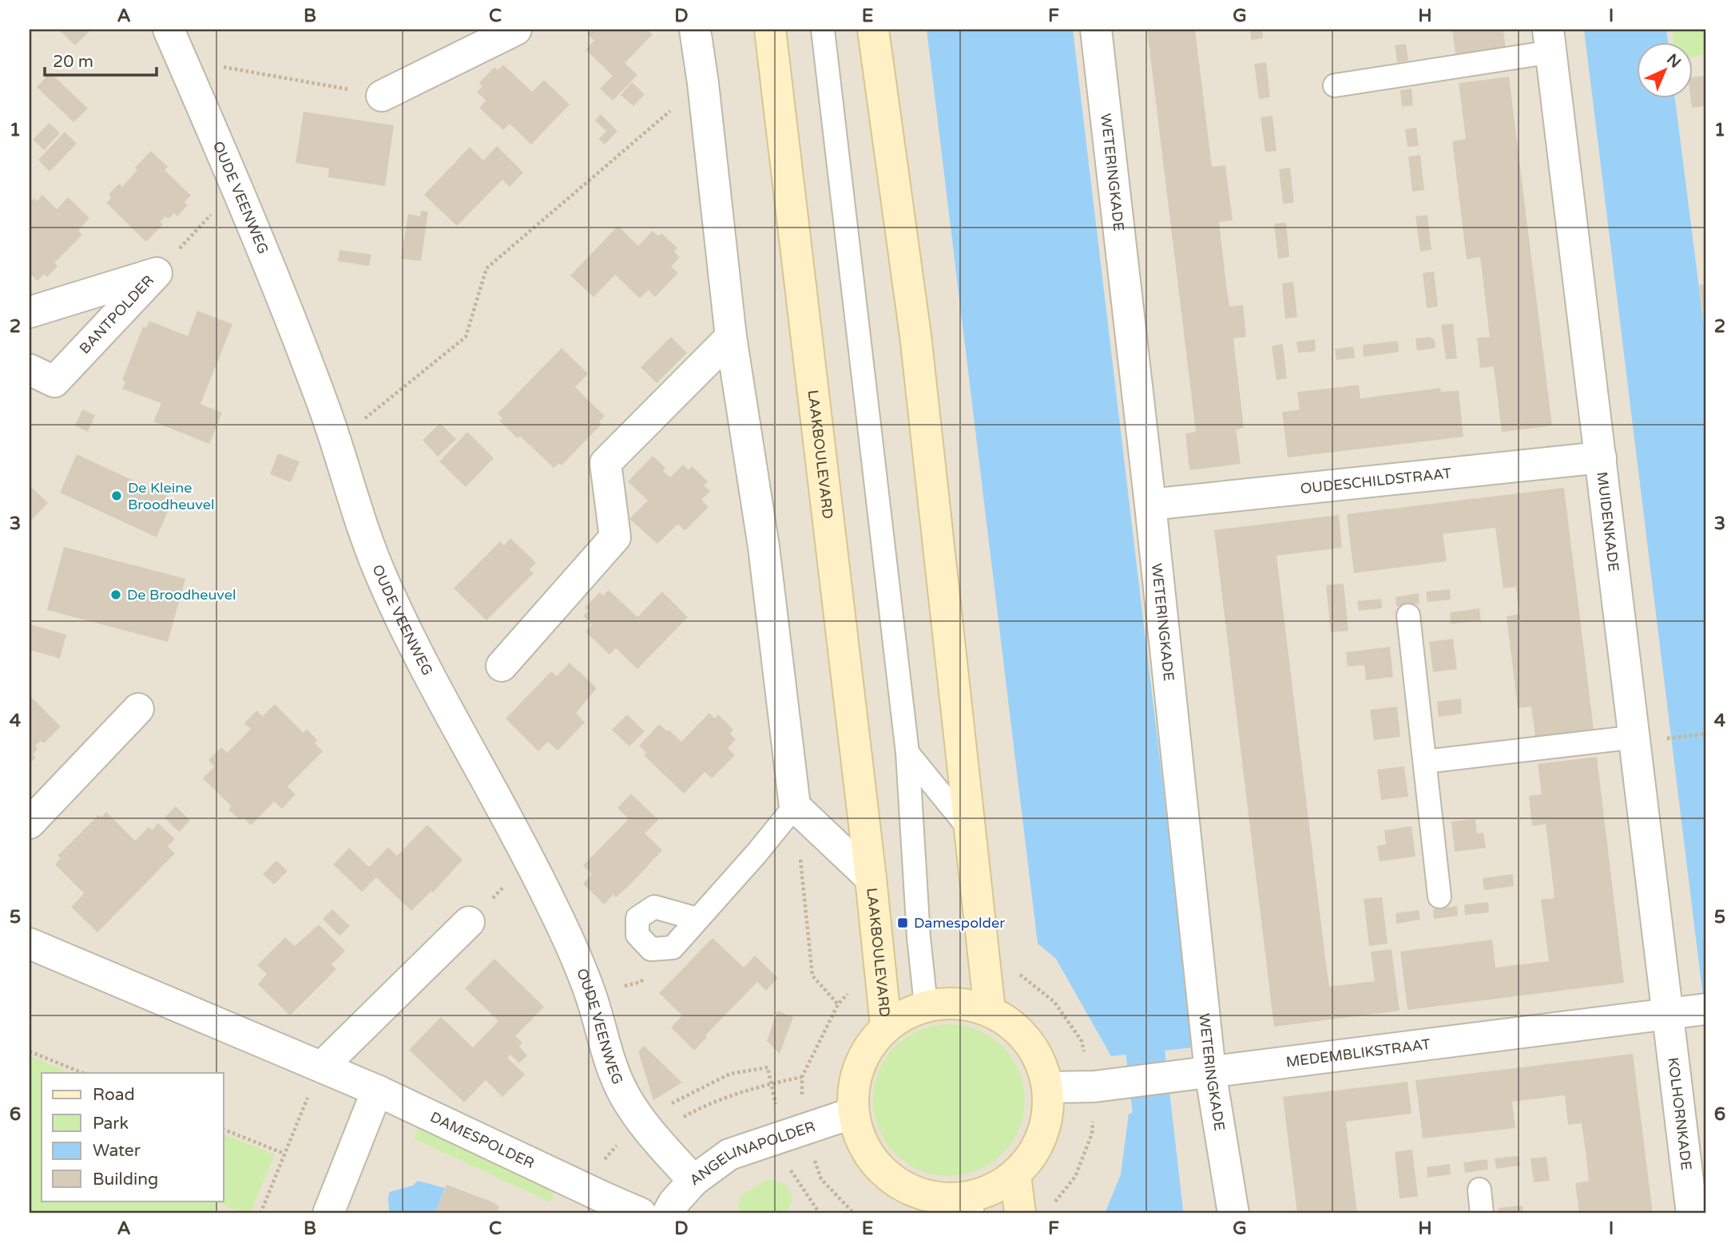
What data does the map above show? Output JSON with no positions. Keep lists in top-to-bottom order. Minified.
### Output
{"streets":{"main road":["LAAKBOULEVARD"],"street":["WETERINGKADE","OUDE VEENWEG","BANTPOLDER","OUDESCHILDSTRAAT","MUIDENKADE","MEDEMBLIKSTRAAT","KOLHORNKADE","DAMESPOLDER","ANGELINAPOLDER"]},"crossings":[["WETERINGKADE","OUDESCHILDSTRAAT"],["WETERINGKADE","MEDEMBLIKSTRAAT"],["OUDE VEENWEG","ANGELINAPOLDER"],["LAAKBOULEVARD","MEDEMBLIKSTRAAT"],["LAAKBOULEVARD","ANGELINAPOLDER"],["OUDESCHILDSTRAAT","MUIDENKADE"],["MUIDENKADE","MEDEMBLIKSTRAAT"],["MUIDENKADE","KOLHORNKADE"],["MEDEMBLIKSTRAAT","KOLHORNKADE"],["MEDEMBLIKSTRAAT","ANGELINAPOLDER"]],"places":{"other":["De Kleine Broodheuvel","De Broodheuvel"],"transit":["Damespolder"]},"legend":["Road","Park","Water","Building"],"scale_bar":"20 m","north":"top right","grid":{"columns":["A","B","C","D","E","F","G","H","I"],"rows":["1","2","3","4","5","6"]}}
